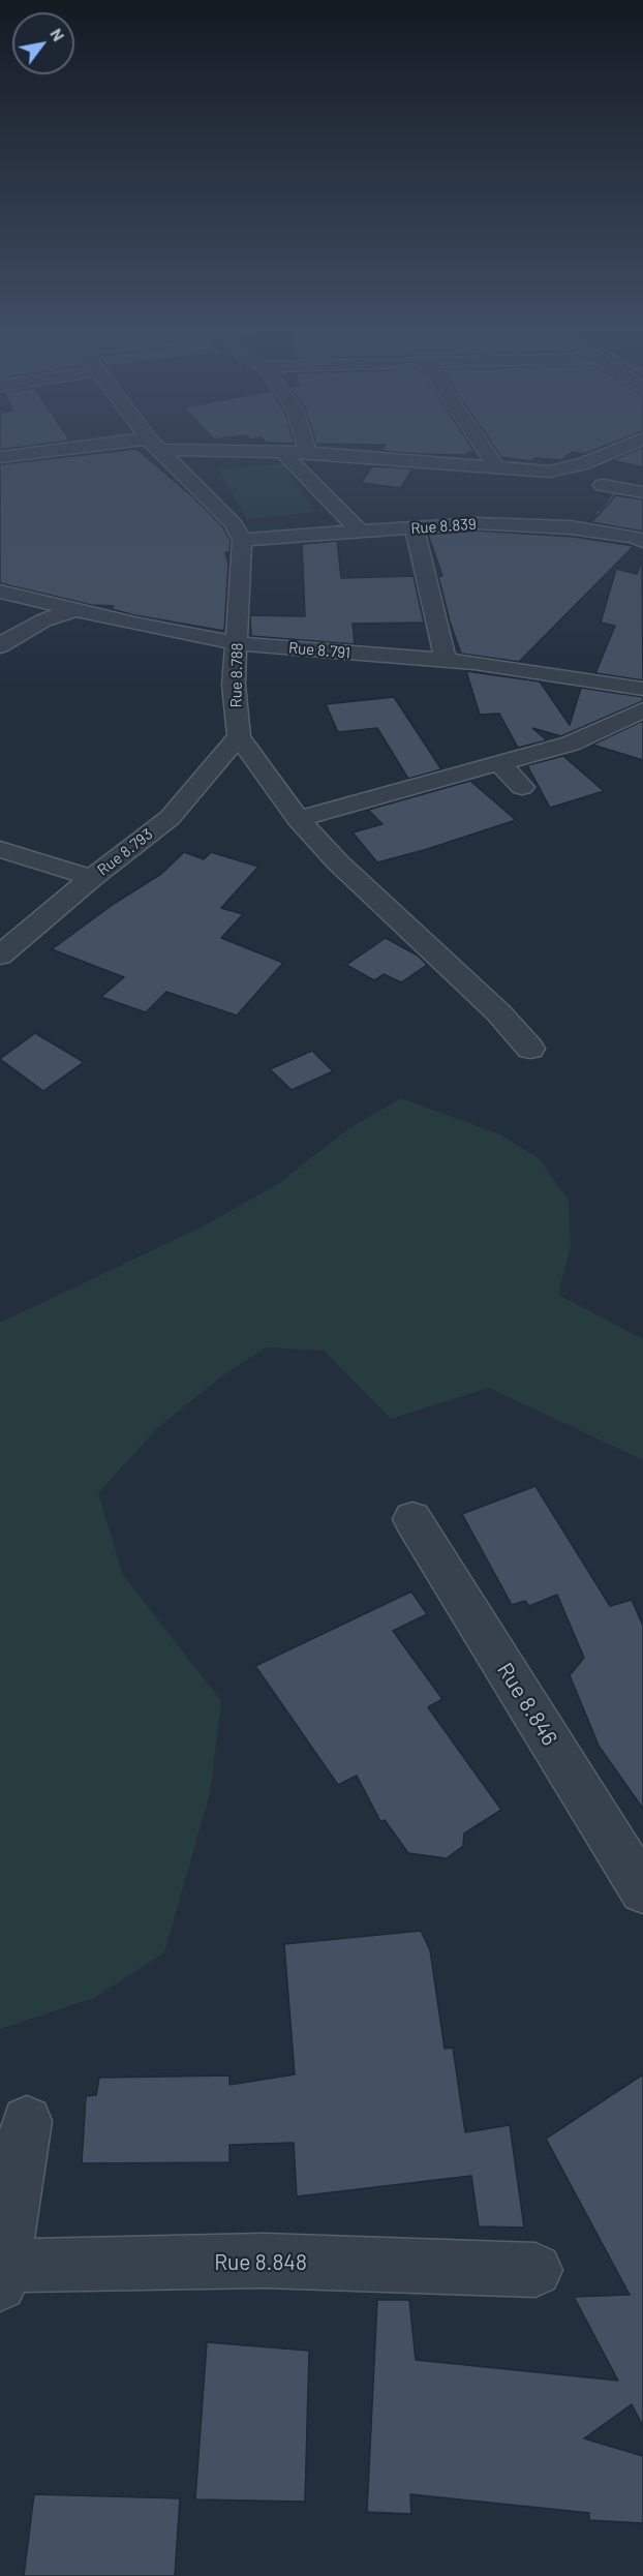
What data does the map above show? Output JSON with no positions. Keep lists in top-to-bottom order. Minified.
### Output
{"streets":{"street":["Rue 8.839","Rue 8.791","Rue 8.788","Rue 8.793","Rue 8.846","Rue 8.848"]},"crossings":[["Rue 8.839","Rue 8.788"],["Rue 8.791","Rue 8.788"],["Rue 8.788","Rue 8.793"]],"north":"top right"}
